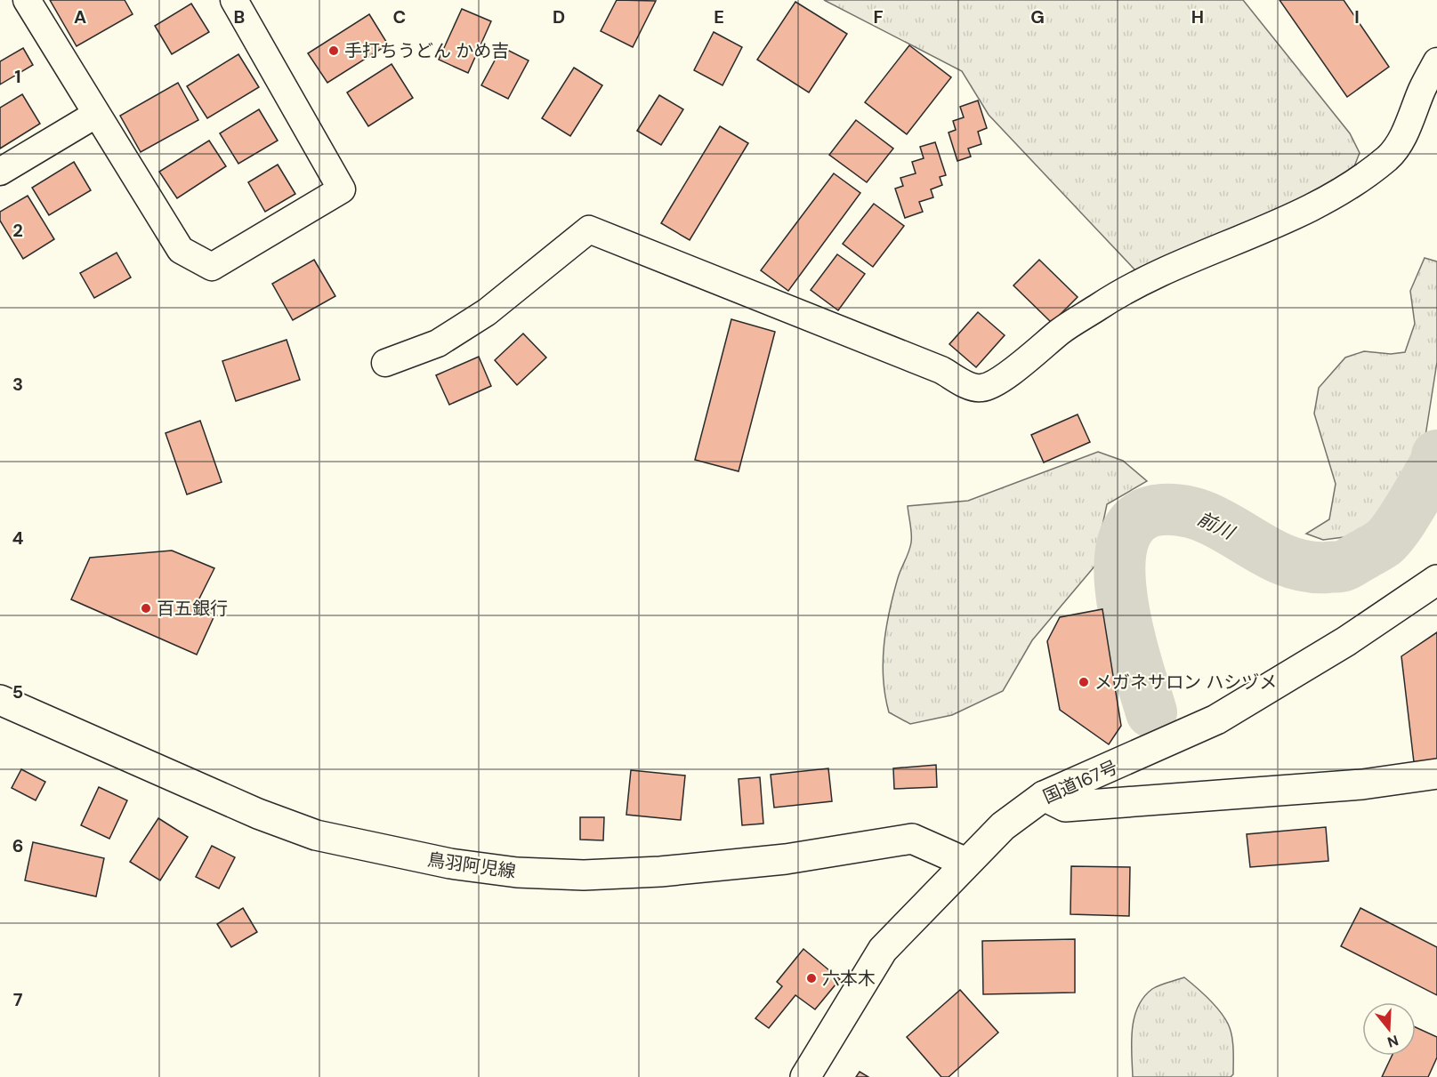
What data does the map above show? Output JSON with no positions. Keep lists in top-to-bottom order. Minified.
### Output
{"streets":{"main road":["国道167号","鳥羽阿児線"]},"crossings":[["国道167号","鳥羽阿児線"]],"water":["前川"],"places":["手打ちうどん かめ吉","百五銀行","メガネサロン ハシヅメ","六本木"],"north":"bottom","grid":{"columns":["A","B","C","D","E","F","G","H","I"],"rows":["1","2","3","4","5","6","7"]}}
